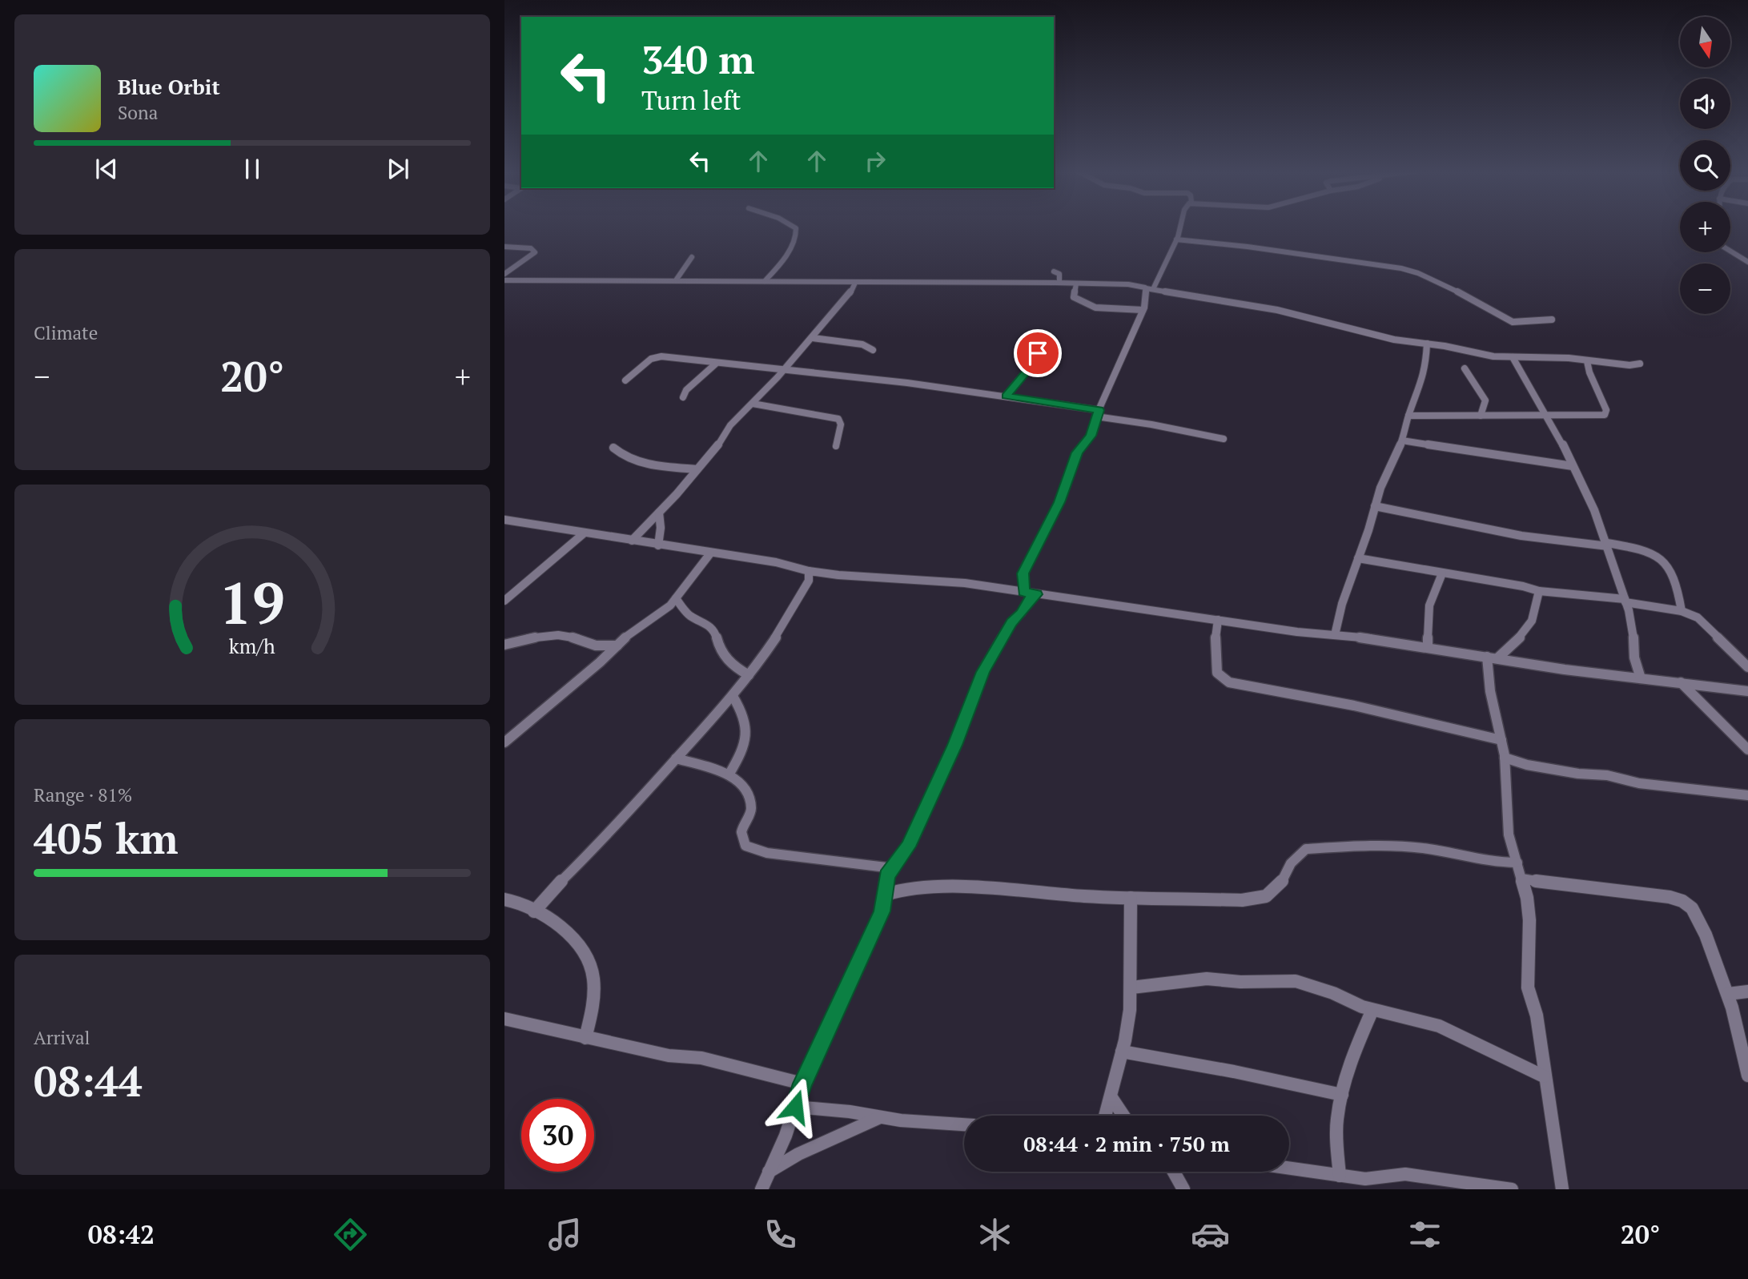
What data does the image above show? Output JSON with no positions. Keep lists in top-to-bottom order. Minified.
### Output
{"north":"bottom","page":{"map_buttons":["+","−"],"turn":["340 m","Turn left"],"song":["Blue Orbit","Sona"],"tile":["Climate",["Range · 81%","405 km"],["Arrival","08:44"]],"heat":["−","20°","+"],"limit":"30","trip":"08:44 · 2 min · 750 m","tabs":["08:42","20°"],"gauge":["19","km/h"]}}
